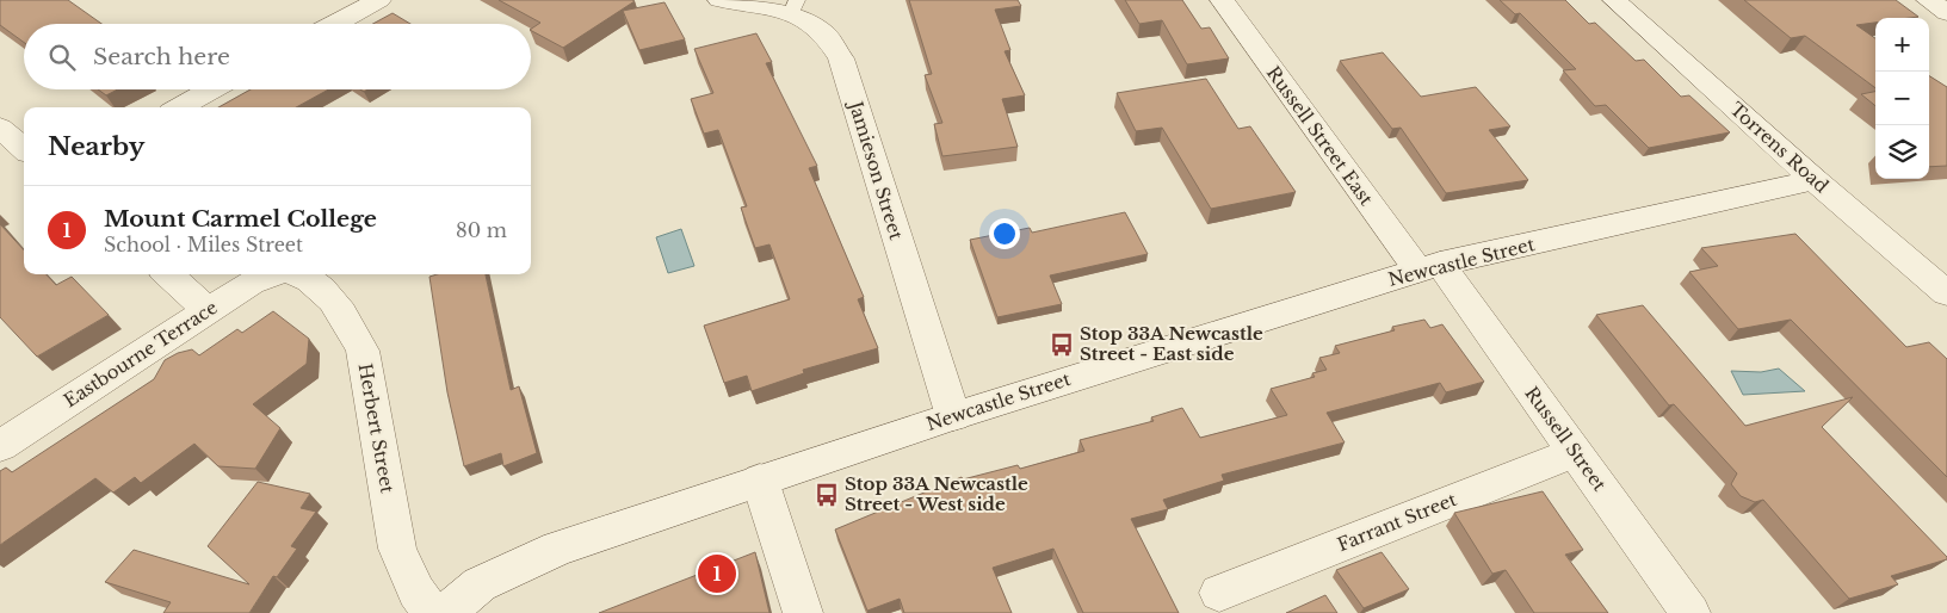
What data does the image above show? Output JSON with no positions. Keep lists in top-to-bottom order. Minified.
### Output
{"streets":{"street":["Russell Street East","Torrens Road","Jamieson Street","Newcastle Street","Eastbourne Terrace","Herbert Street","Russell Street","Farrant Street"]},"crossings":[["Russell Street East","Newcastle Street"],["Russell Street East","Russell Street"],["Torrens Road","Newcastle Street"],["Jamieson Street","Newcastle Street"],["Newcastle Street","Russell Street"],["Russell Street","Farrant Street"]],"places":{"bus stop":["Stop 33A Newcastle Street - East side","Stop 33A Newcastle Street - West side"]},"page":{"map_buttons":["+","−"],"search":"Search here","heading":"Nearby","list":[{"mark":"1","name":"Mount Carmel College","note":"School · Miles Street","value":"80 m"}],"pins":"1"}}
